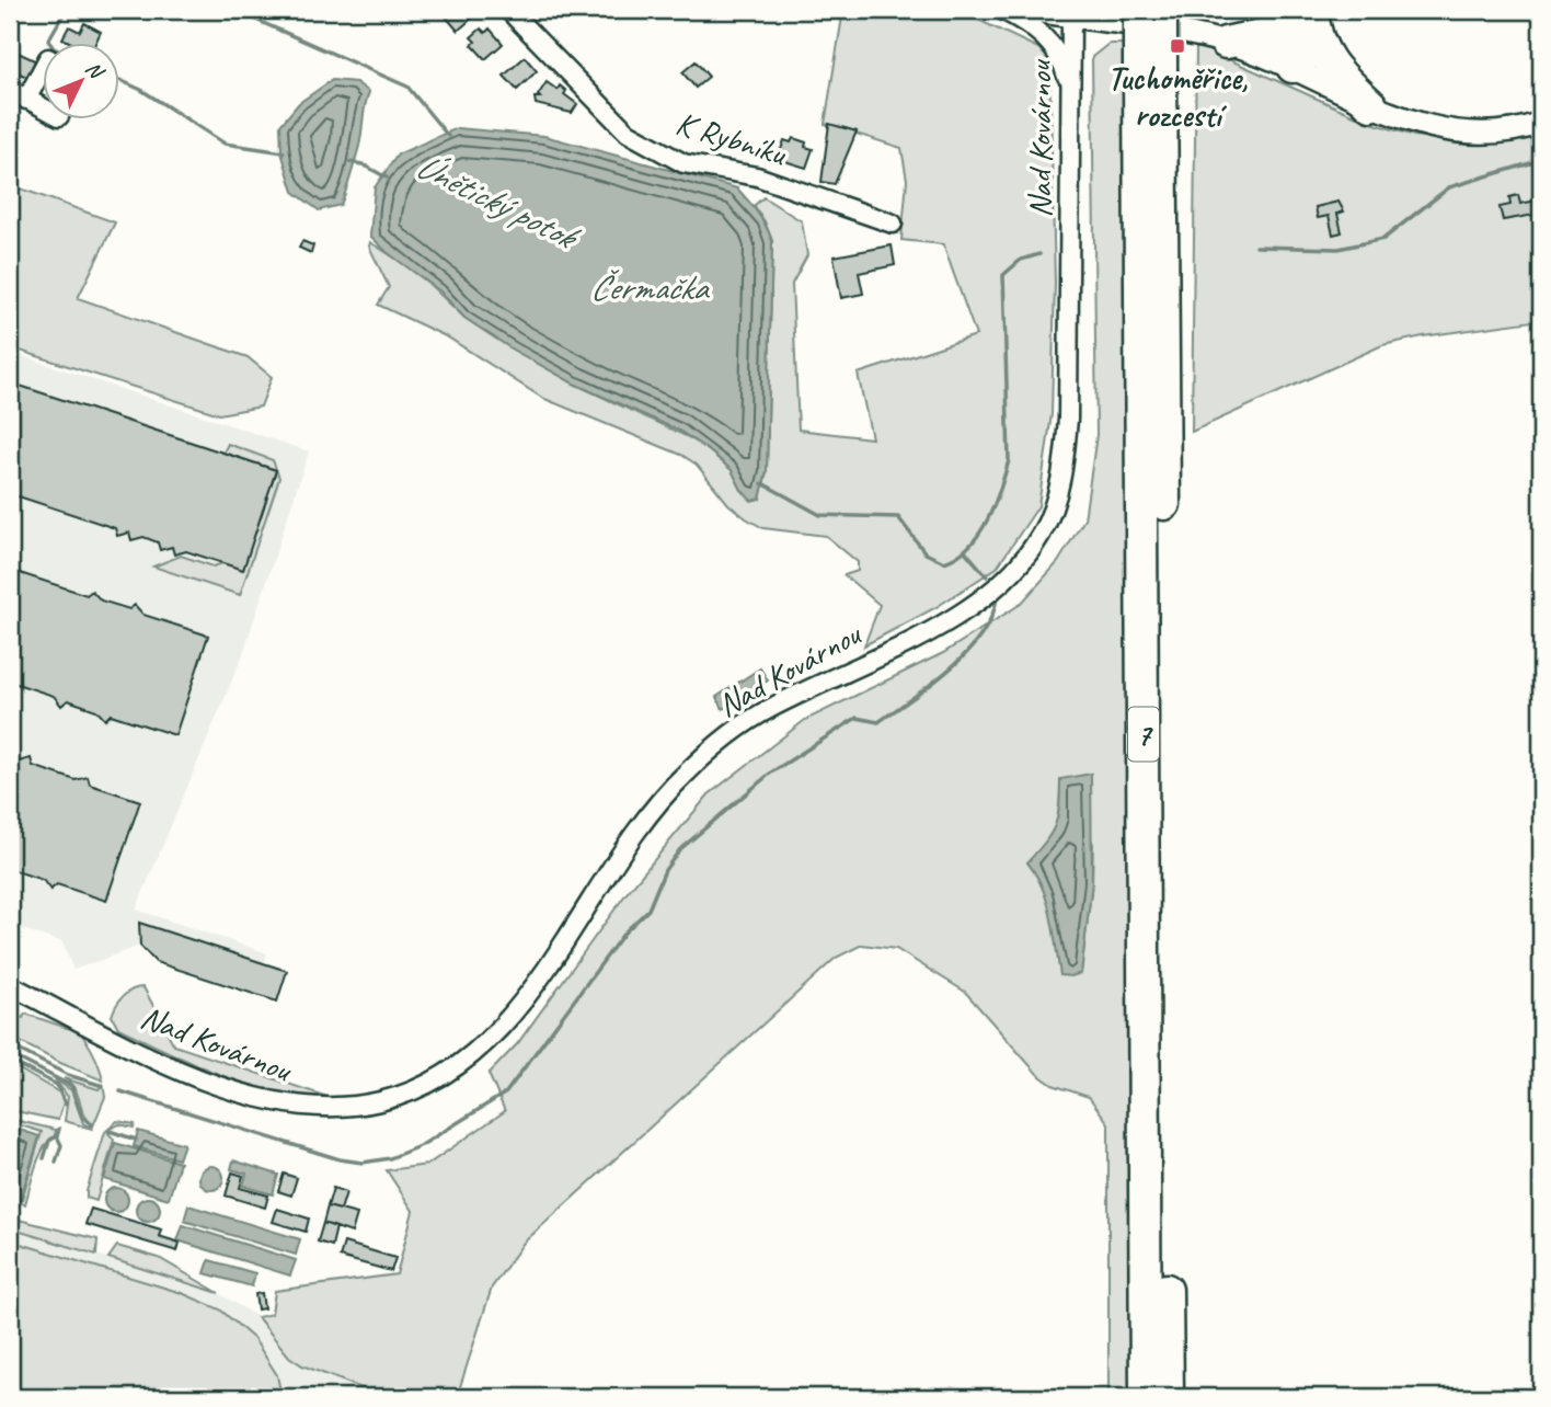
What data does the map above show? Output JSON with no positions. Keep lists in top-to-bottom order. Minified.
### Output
{"streets":{"highway":["7"],"street":["K Rybníku","Nad Kovárnou"]},"water":["Únětický potok","Čermačka"],"places":{"transit":["Tuchoměřice, rozcestí"]},"north":"top right"}
